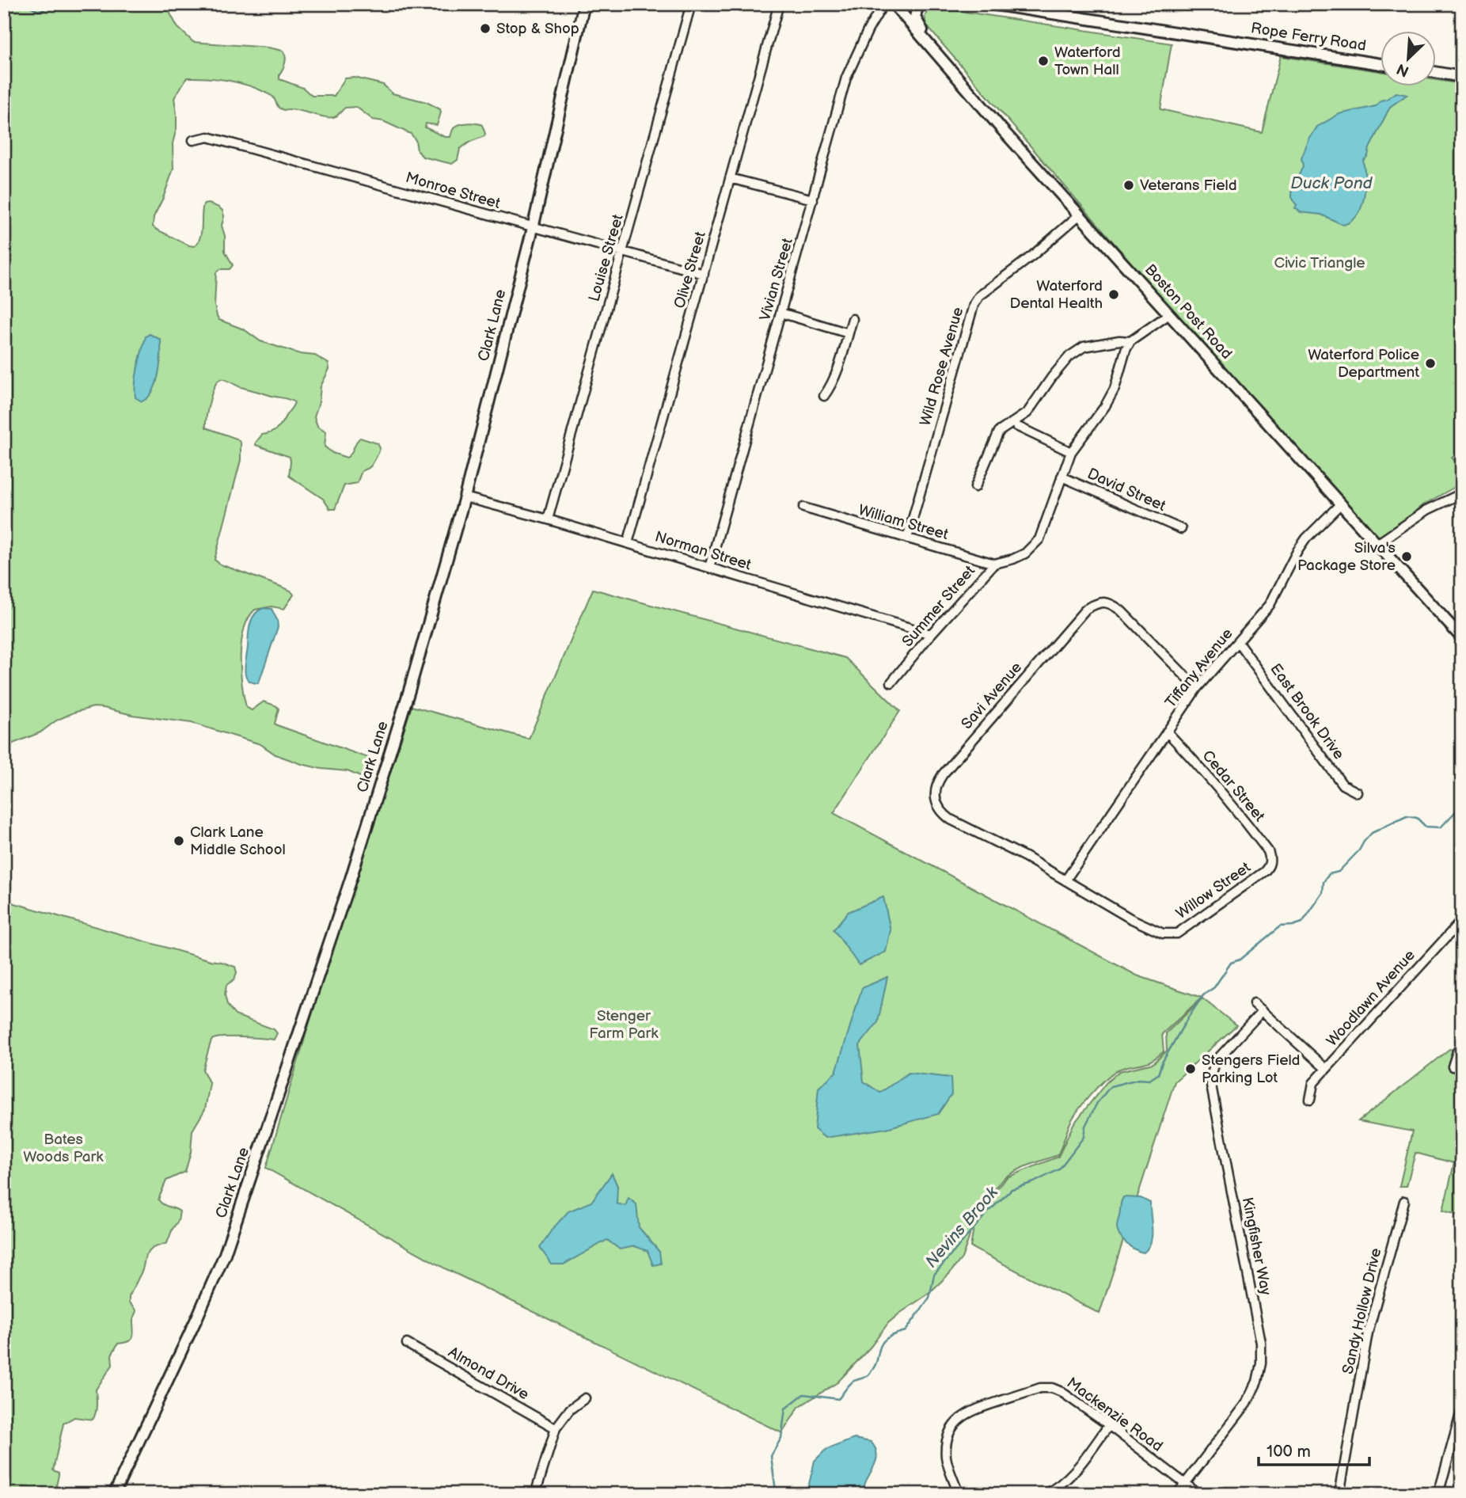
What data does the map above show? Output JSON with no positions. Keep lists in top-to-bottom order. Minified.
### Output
{"streets":{"main road":["Rope Ferry Road","Boston Post Road","Clark Lane"],"street":["Monroe Street","Louise Street","Olive Street","Vivian Street","Wild Rose Avenue","David Street","William Street","Norman Street","Summer Street","Tiffany Avenue","Savi Avenue","East Brook Drive","Cedar Street","Willow Street","Woodlawn Avenue","Kingfisher Way","Sandy Hollow Drive","Almond Drive","Mackenzie Road"]},"crossings":[["Monroe Street","Louise Street"],["Monroe Street","Olive Street"],["Monroe Street","Clark Lane"],["Louise Street","Norman Street"],["Olive Street","Norman Street"],["Vivian Street","Norman Street"],["Boston Post Road","Wild Rose Avenue"],["Boston Post Road","Tiffany Avenue"],["Clark Lane","Norman Street"],["Wild Rose Avenue","William Street"],["David Street","Summer Street"],["William Street","Summer Street"],["Norman Street","Summer Street"],["Tiffany Avenue","Savi Avenue"],["Tiffany Avenue","East Brook Drive"],["Tiffany Avenue","Cedar Street"],["Savi Avenue","Willow Street"],["Cedar Street","Willow Street"],["Kingfisher Way","Mackenzie Road"]],"water":["Duck Pond","Nevins Brook"],"parks":["Civic Triangle","Stenger Farm Park","Bates Woods Park"],"places":["Stop & Shop","Waterford Town Hall","Veterans Field","Waterford Dental Health","Waterford Police Department","Silva's Package Store","Clark Lane Middle School","Stengers Field Parking Lot"],"scale_bar":"100 m","north":"bottom left"}
